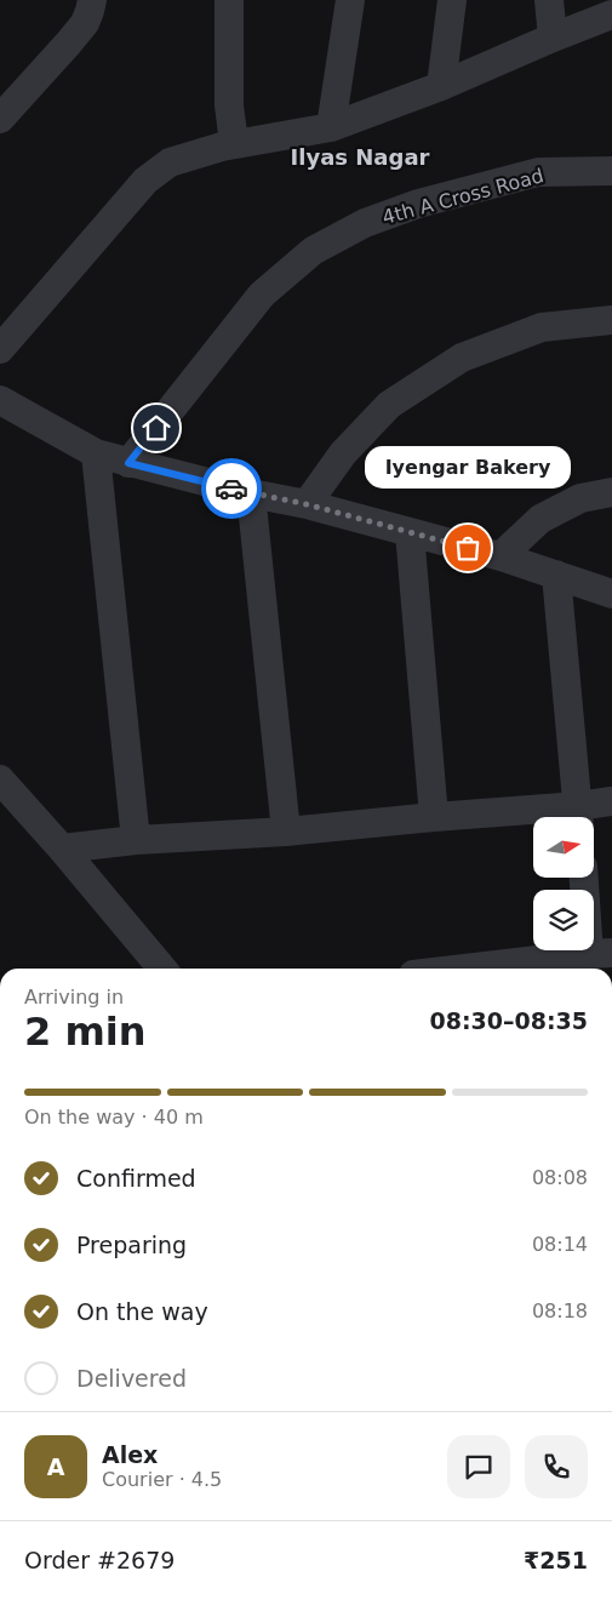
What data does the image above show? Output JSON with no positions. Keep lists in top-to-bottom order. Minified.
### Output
{"streets":{"street":["4th A Cross Road"]},"districts":["Ilyas Nagar"],"places":["Iyengar Bakery"],"north":"right","page":{"bubble":"Iyengar Bakery","heading":["2 min","Arriving in","08:30–08:35"],"panel":["Alex","Courier · 4.5","Order #2679","₹251"],"bar":"On the way · 40 m","list":[["Confirmed","08:08"],["Preparing","08:14"],["On the way","08:18"],"Delivered"],"round":"A"}}
